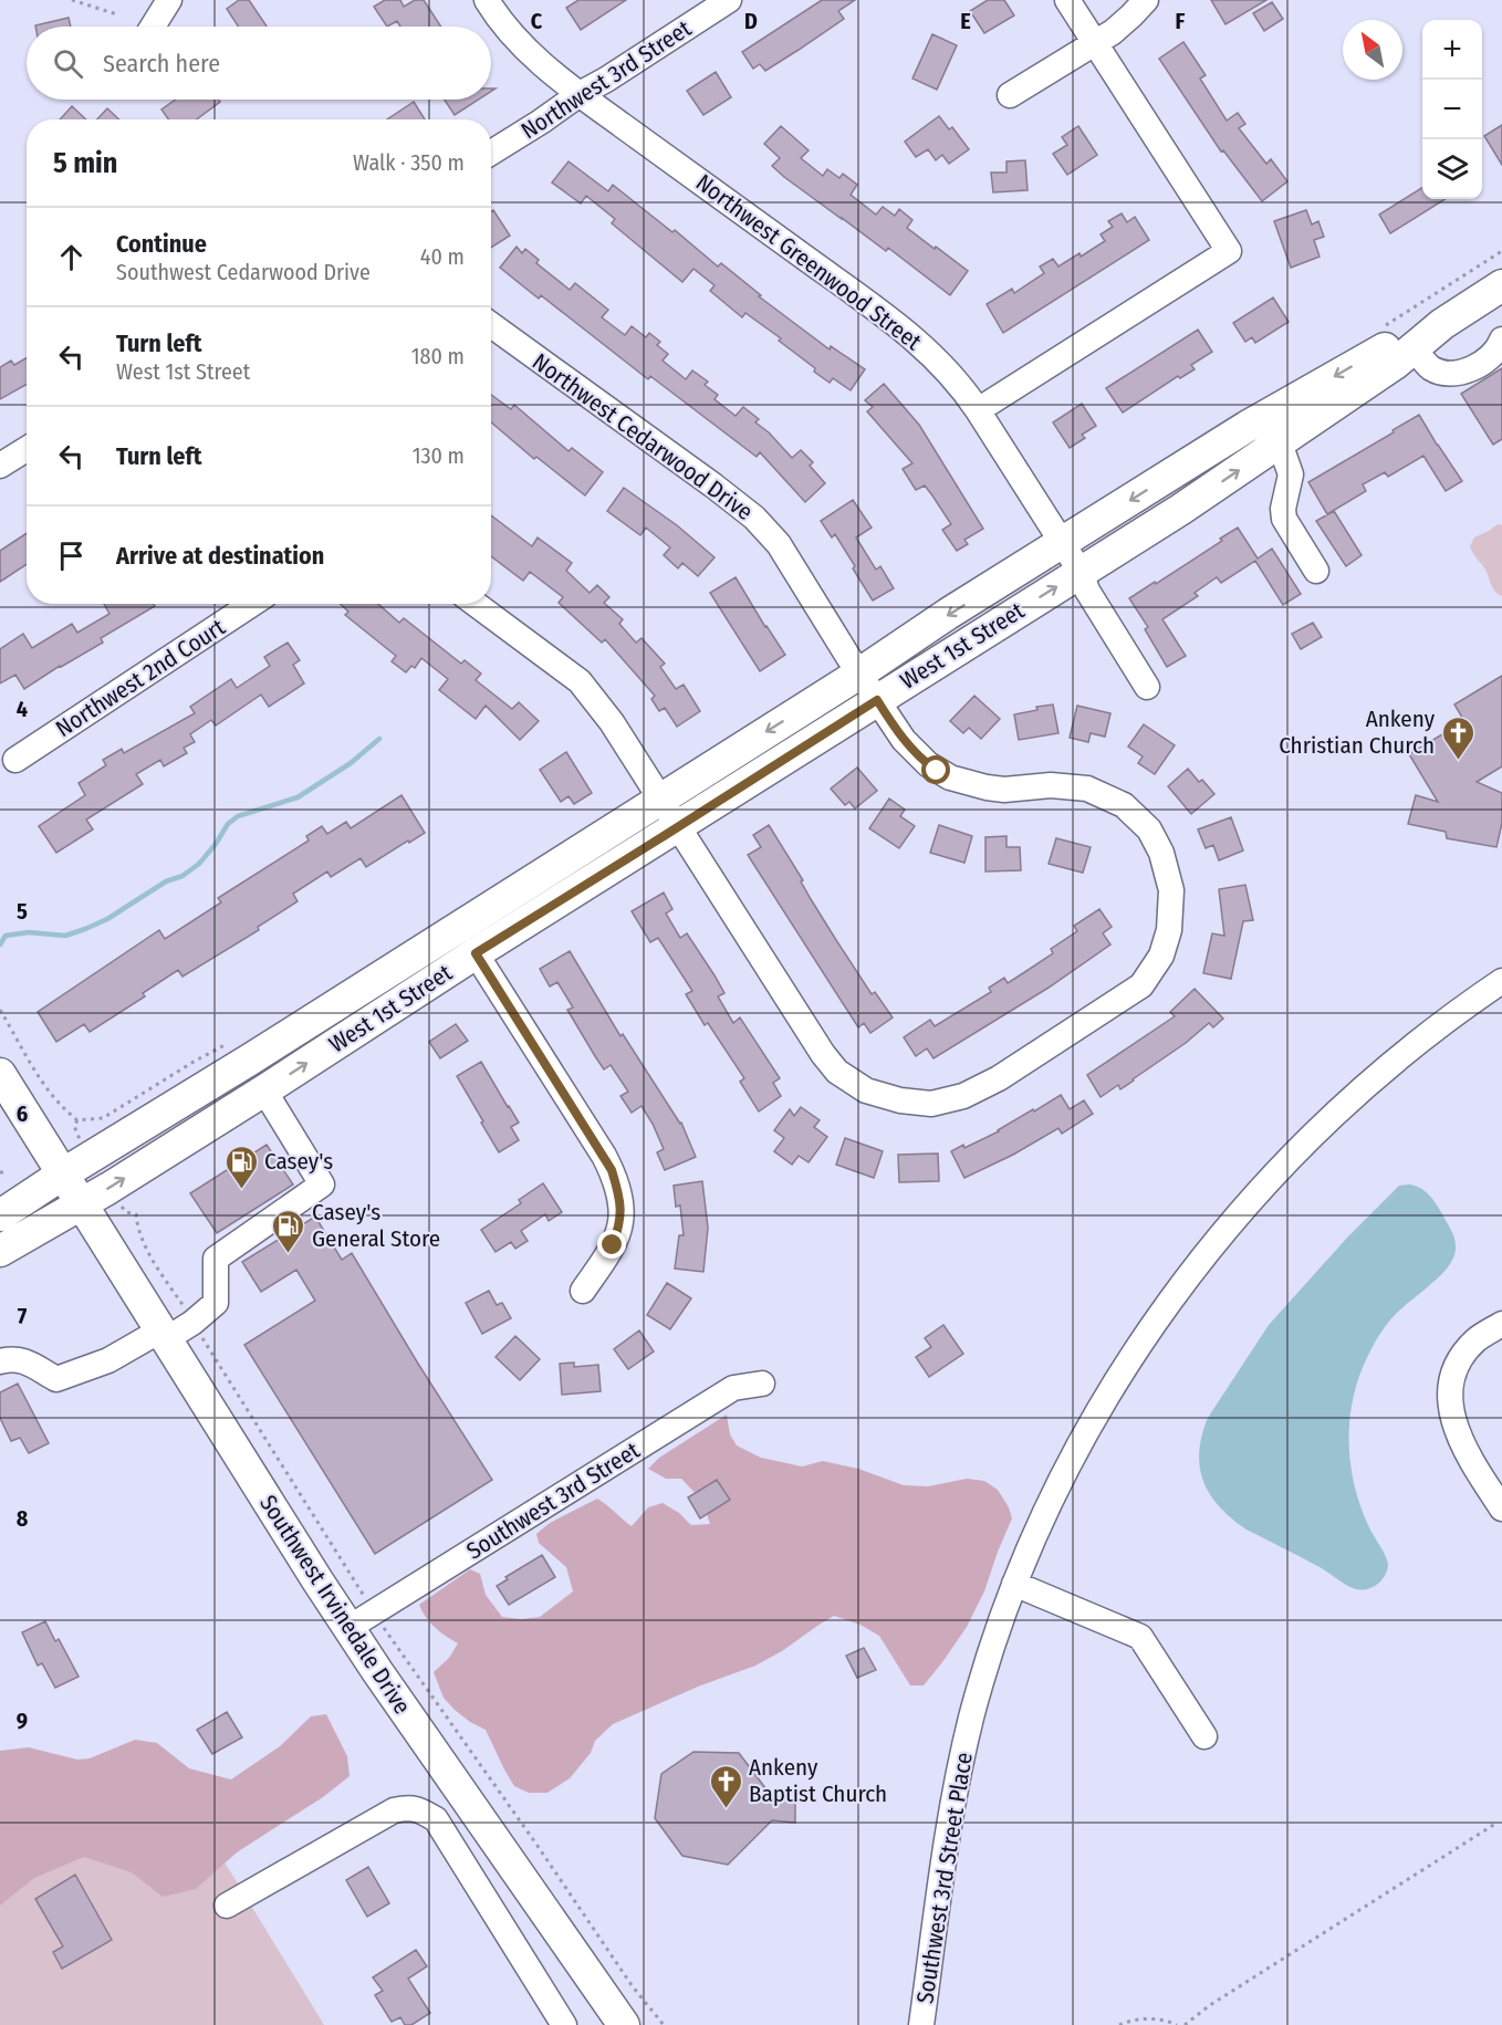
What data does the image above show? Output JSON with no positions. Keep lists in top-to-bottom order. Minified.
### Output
{"streets":{"main road":["West 1st Street","Southwest Irvinedale Drive"],"street":["Northwest 3rd Street","Northwest Greenwood Street","Northwest Cedarwood Drive","Northwest 2nd Court","Southwest 3rd Street","Southwest 3rd Street Place"]},"crossings":[["Northwest 3rd Street","Northwest Greenwood Street"],["Northwest Greenwood Street","West 1st Street"],["Northwest Cedarwood Drive","West 1st Street"],["West 1st Street","Southwest Irvinedale Drive"],["Southwest 3rd Street","Southwest Irvinedale Drive"]],"places":{"church":["Ankeny Christian Church","Ankeny Baptist Church"],"fuel station":["Casey's","Casey's General Store"]},"north":"top left","page":{"map_buttons":["+","−"],"search":"Search here","heading":["5 min","Walk · 350 m"],"list":[["Continue","Southwest Cedarwood Drive","40 m"],["Turn left","West 1st Street","180 m"],["Turn left","130 m"],"Arrive at destination"]},"grid":{"columns":["C","D","E","F"],"rows":["4","5","6","7","8","9"]}}
